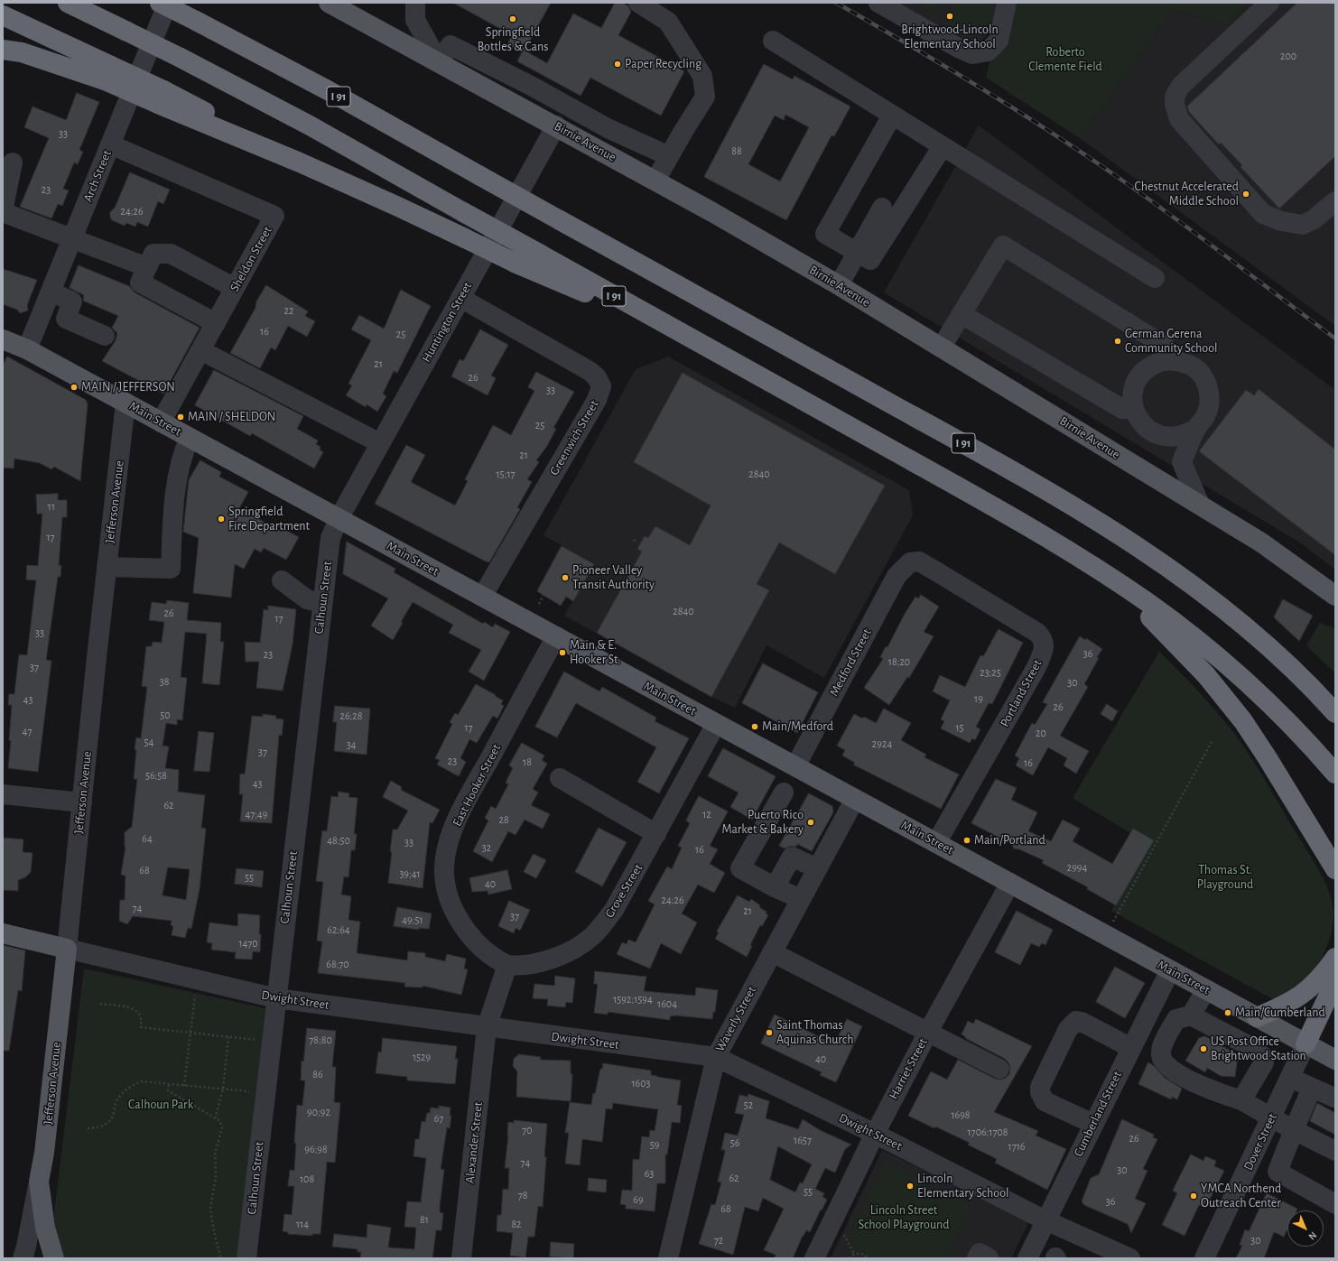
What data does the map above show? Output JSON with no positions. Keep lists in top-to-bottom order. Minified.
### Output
{"streets":{"highway":["I 91"],"main road":["Birnie Avenue","Main Street","Jefferson Avenue","Dwight Street"],"street":["Arch Street","Sheldon Street","Huntington Street","Greenwich Street","Calhoun Street","Medford Street","Portland Street","East Hooker Street","Grove Street","Waverly Street","Harriet Street","Cumberland Street","Dover Street","Alexander Street"]},"crossings":[["Birnie Avenue","Huntington Street"],["Arch Street","Sheldon Street"],["Arch Street","Main Street"],["Sheldon Street","Main Street"],["Huntington Street","Main Street"],["Huntington Street","Greenwich Street"],["Huntington Street","Calhoun Street"],["Main Street","Greenwich Street"],["Main Street","Jefferson Avenue"],["Main Street","Calhoun Street"],["Main Street","Medford Street"],["Main Street","Portland Street"],["Main Street","East Hooker Street"],["Main Street","Grove Street"],["Main Street","Waverly Street"],["Main Street","Harriet Street"],["Main Street","Cumberland Street"],["Main Street","Dover Street"],["Jefferson Avenue","Dwight Street"],["Calhoun Street","Dwight Street"],["Medford Street","Portland Street"],["East Hooker Street","Grove Street"],["Dwight Street","Waverly Street"],["Dwight Street","Harriet Street"],["Dwight Street","Cumberland Street"],["Dwight Street","Alexander Street"]],"parks":["Roberto Clemente Field","Thomas St. Playground","Calhoun Park","Lincoln Street School Playground"],"places":["Brightwood-Lincoln Elementary School","Springfield Bottles & Cans","Paper Recycling","Chestnut Accelerated Middle School","German Gerena Community School","MAIN / JEFFERSON","MAIN / SHELDON","Springfield Fire Department","Pioneer Valley Transit Authority","Main & E. Hooker St.","Main/Medford","Puerto Rico Market & Bakery","Main/Portland","Main/Cumberland","Saint Thomas Aquinas Church","US Post Office Brightwood Station","Lincoln Elementary School","YMCA Northend Outreach Center"],"house_numbers":["200","33","88","23","24;26","22","16","25","21","26","33","25","21","15;17","2840","11","17","2840","26","17","33","36","23","18;20","37","23;25","38","30","19","43","26","50","26;28","17","15","47","20","54","2924","34","37","23","18","16","56;58","43","62","47;49","12","28","64","48;50","33","32","16","2994","68","39;41","55","40","24;26","74","21","37","49;51","62;64","1470","68;70","1592;1594","1604","78;80","1529","40","86","1603","52","90;92","1698","67","70","1706;1708","26","1657","56","59","1716","96;98","74","30","63","62","108","55","78","69","36","68","81","114","82","72","30"],"north":"bottom right"}
